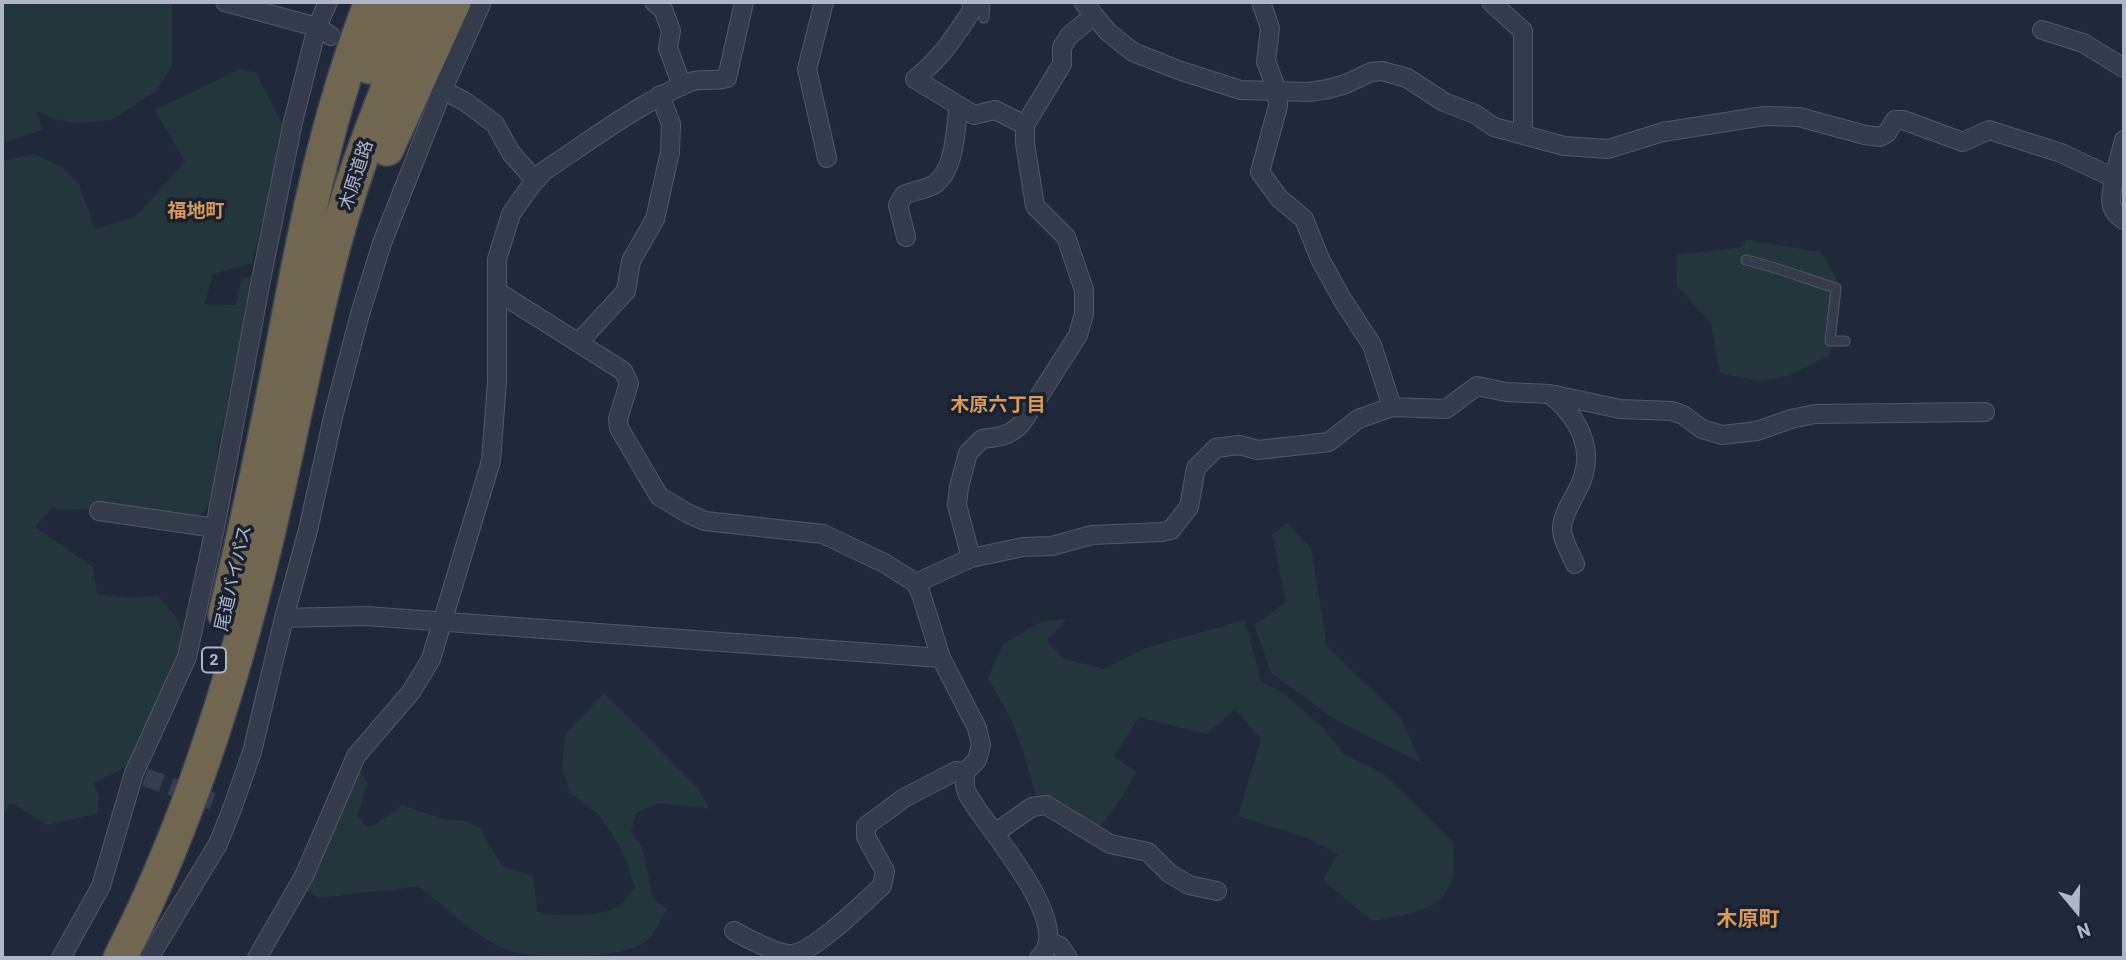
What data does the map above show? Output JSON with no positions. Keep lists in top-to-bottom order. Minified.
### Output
{"streets":{"highway":["木原道路","尾道バイパス","2"]},"crossings":[["木原道路","尾道バイパス"],["木原道路","2"],["尾道バイパス","2"]],"districts":["福地町","木原六丁目","木原町"],"north":"bottom"}
